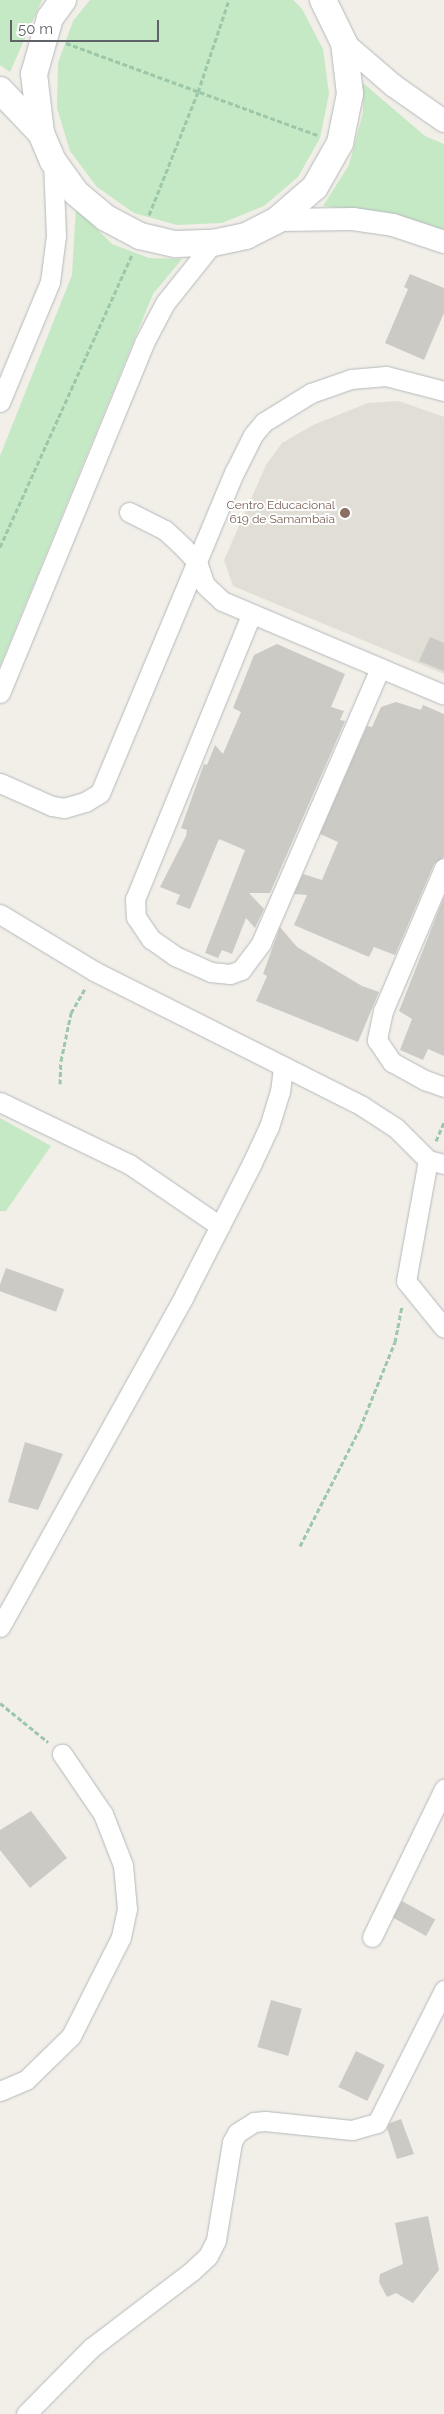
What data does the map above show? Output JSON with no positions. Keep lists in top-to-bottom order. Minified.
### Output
{"places":["Centro Educacional 619 de Samambaia"],"scale_bar":"50 m"}
